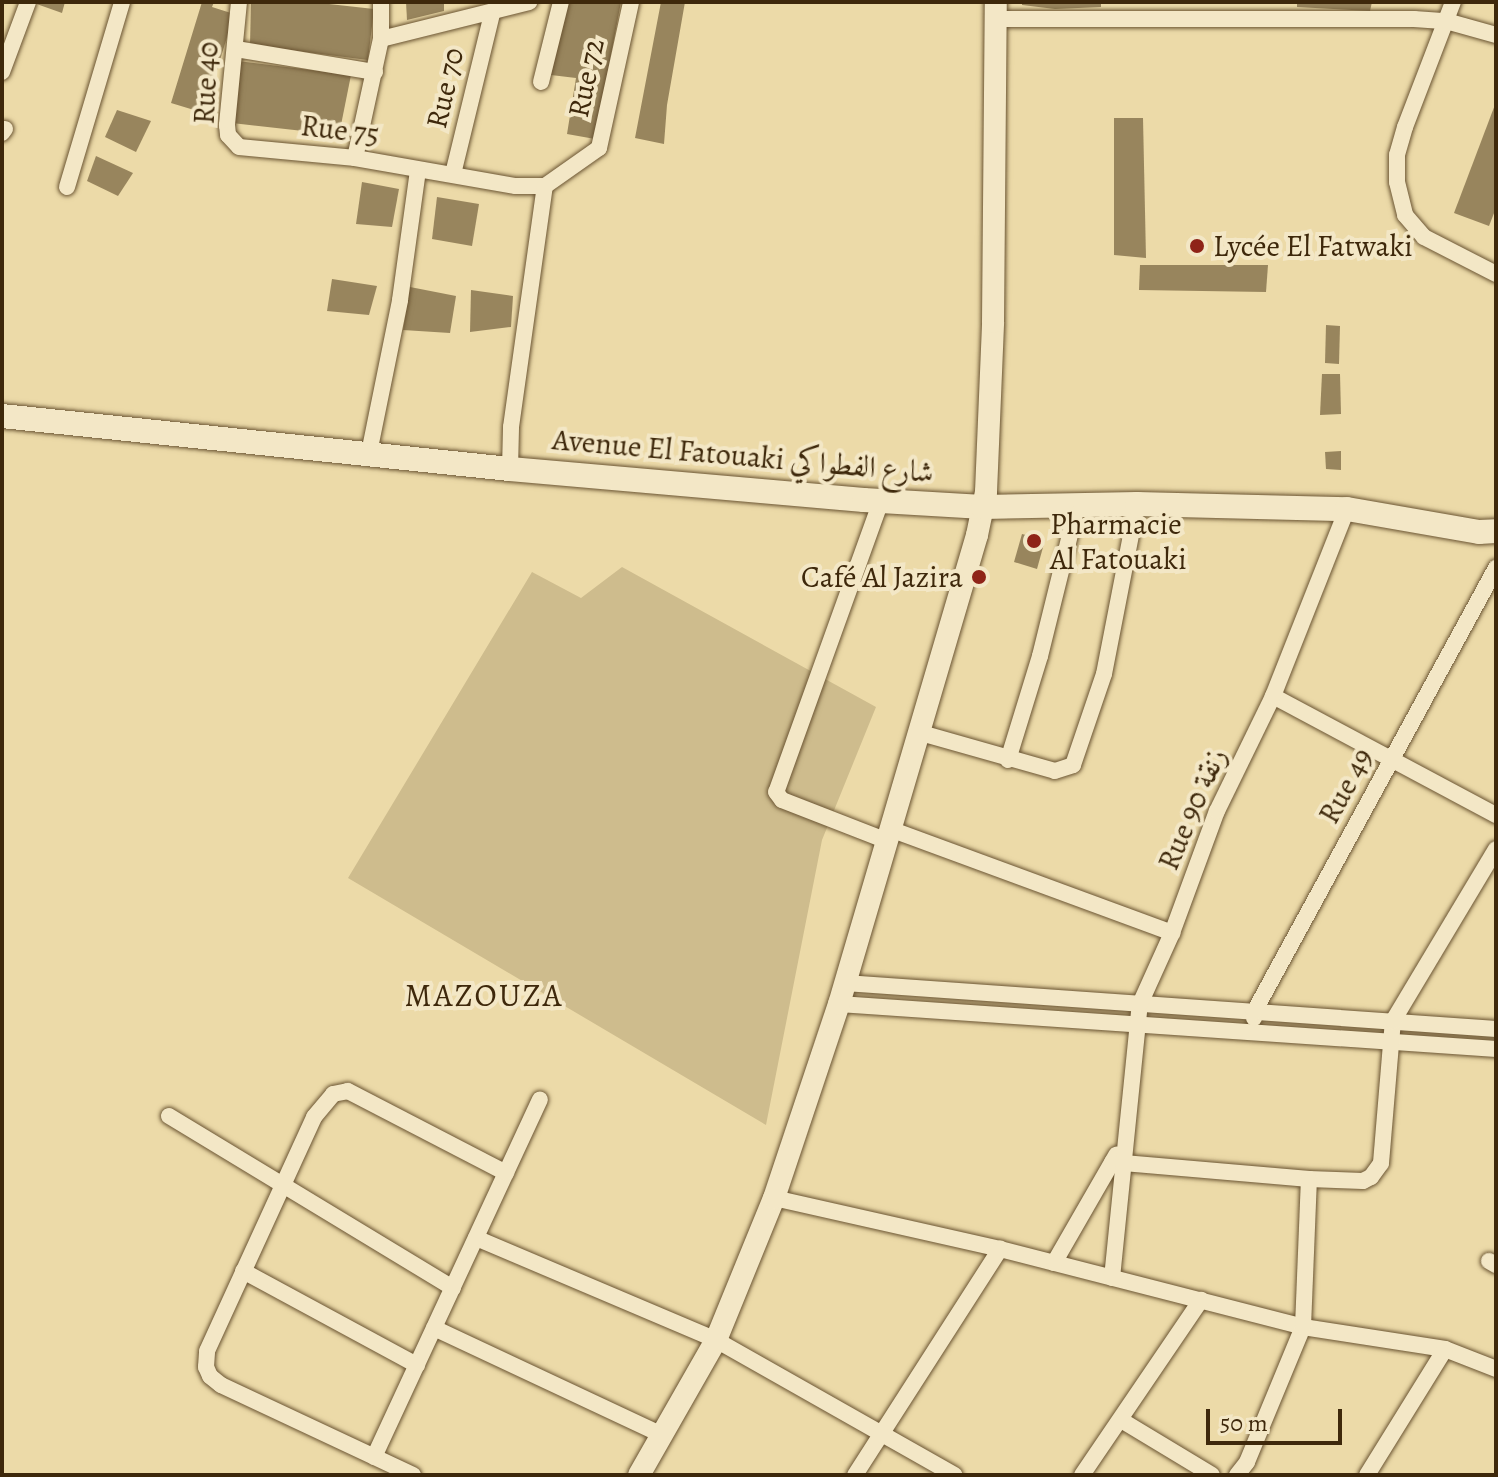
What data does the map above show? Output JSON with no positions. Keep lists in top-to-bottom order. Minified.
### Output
{"streets":{"main road":["Avenue El Fatouaki شارع الفطواكي"],"street":["Rue 72","Rue 40","Rue 70","Rue 75","Rue 49","Rue 90 زنقة"]},"crossings":[["Rue 72","Rue 75"],["Rue 40","Rue 75"],["Rue 70","Rue 75"],["Avenue El Fatouaki شارع الفطواكي","Rue 90 زنقة"]],"districts":["MAZOUZA"],"places":["Lycée El Fatwaki","Pharmacie Al Fatouaki","Café Al Jazira"],"scale_bar":"50 m"}
